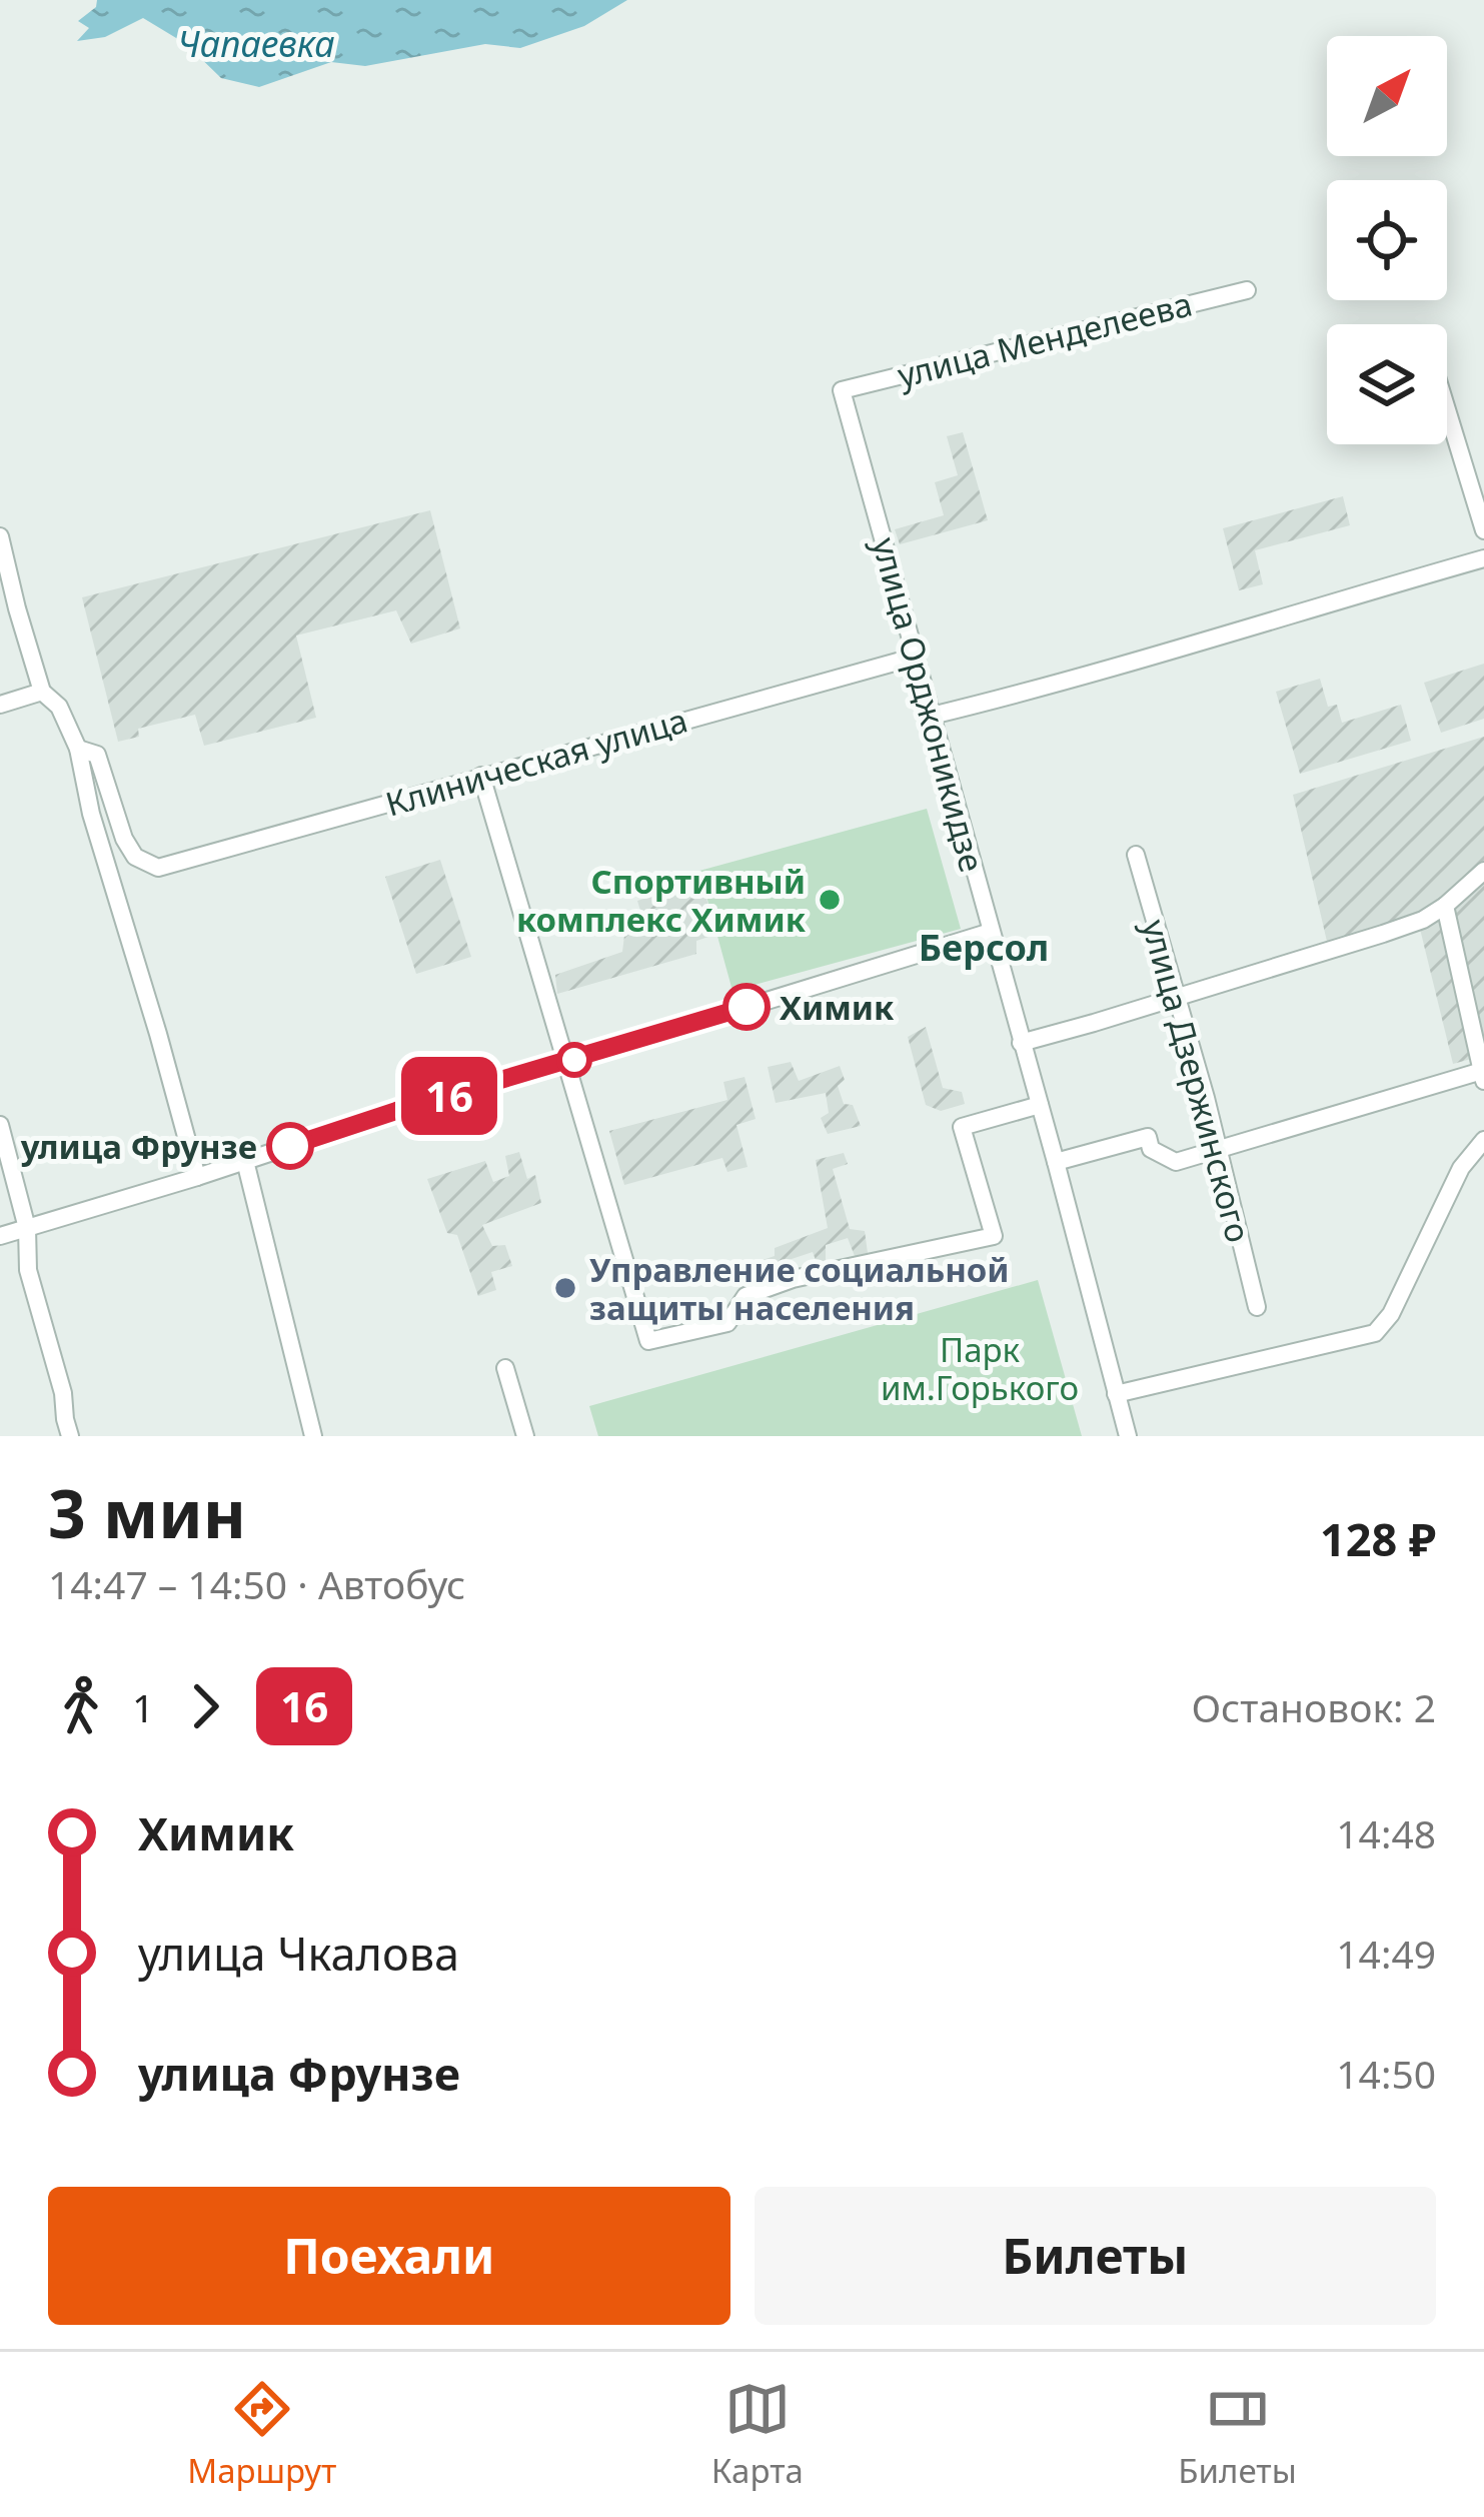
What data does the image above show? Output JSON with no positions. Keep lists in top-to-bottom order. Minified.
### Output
{"streets":{"street":["улица Менделеева","улица Орджоникидзе","Клиническая улица","улица Дзержинского"]},"crossings":[["улица Менделеева","улица Орджоникидзе"],["улица Орджоникидзе","Клиническая улица"]],"districts":["Берсол"],"water":["Чапаевка"],"parks":["Парк им.Горького"],"places":["Спортивный комплекс Химик","Химик","улица Фрунзе","Управление социальной защиты населения"],"lines":["bus line 16"],"north":"top right","page":{"on_map":"16","heading":["3 мин","14:47 – 14:50 · Автобус","128 ₽"],"legs":["1","16","Остановок: 2"],"list":[{"name":"Химик","value":"14:48"},{"name":"улица Чкалова","value":"14:49"},{"name":"улица Фрунзе","value":"14:50"}],"buttons":["Поехали","Билеты"],"tabs":["Маршрут","Карта","Билеты"]}}
